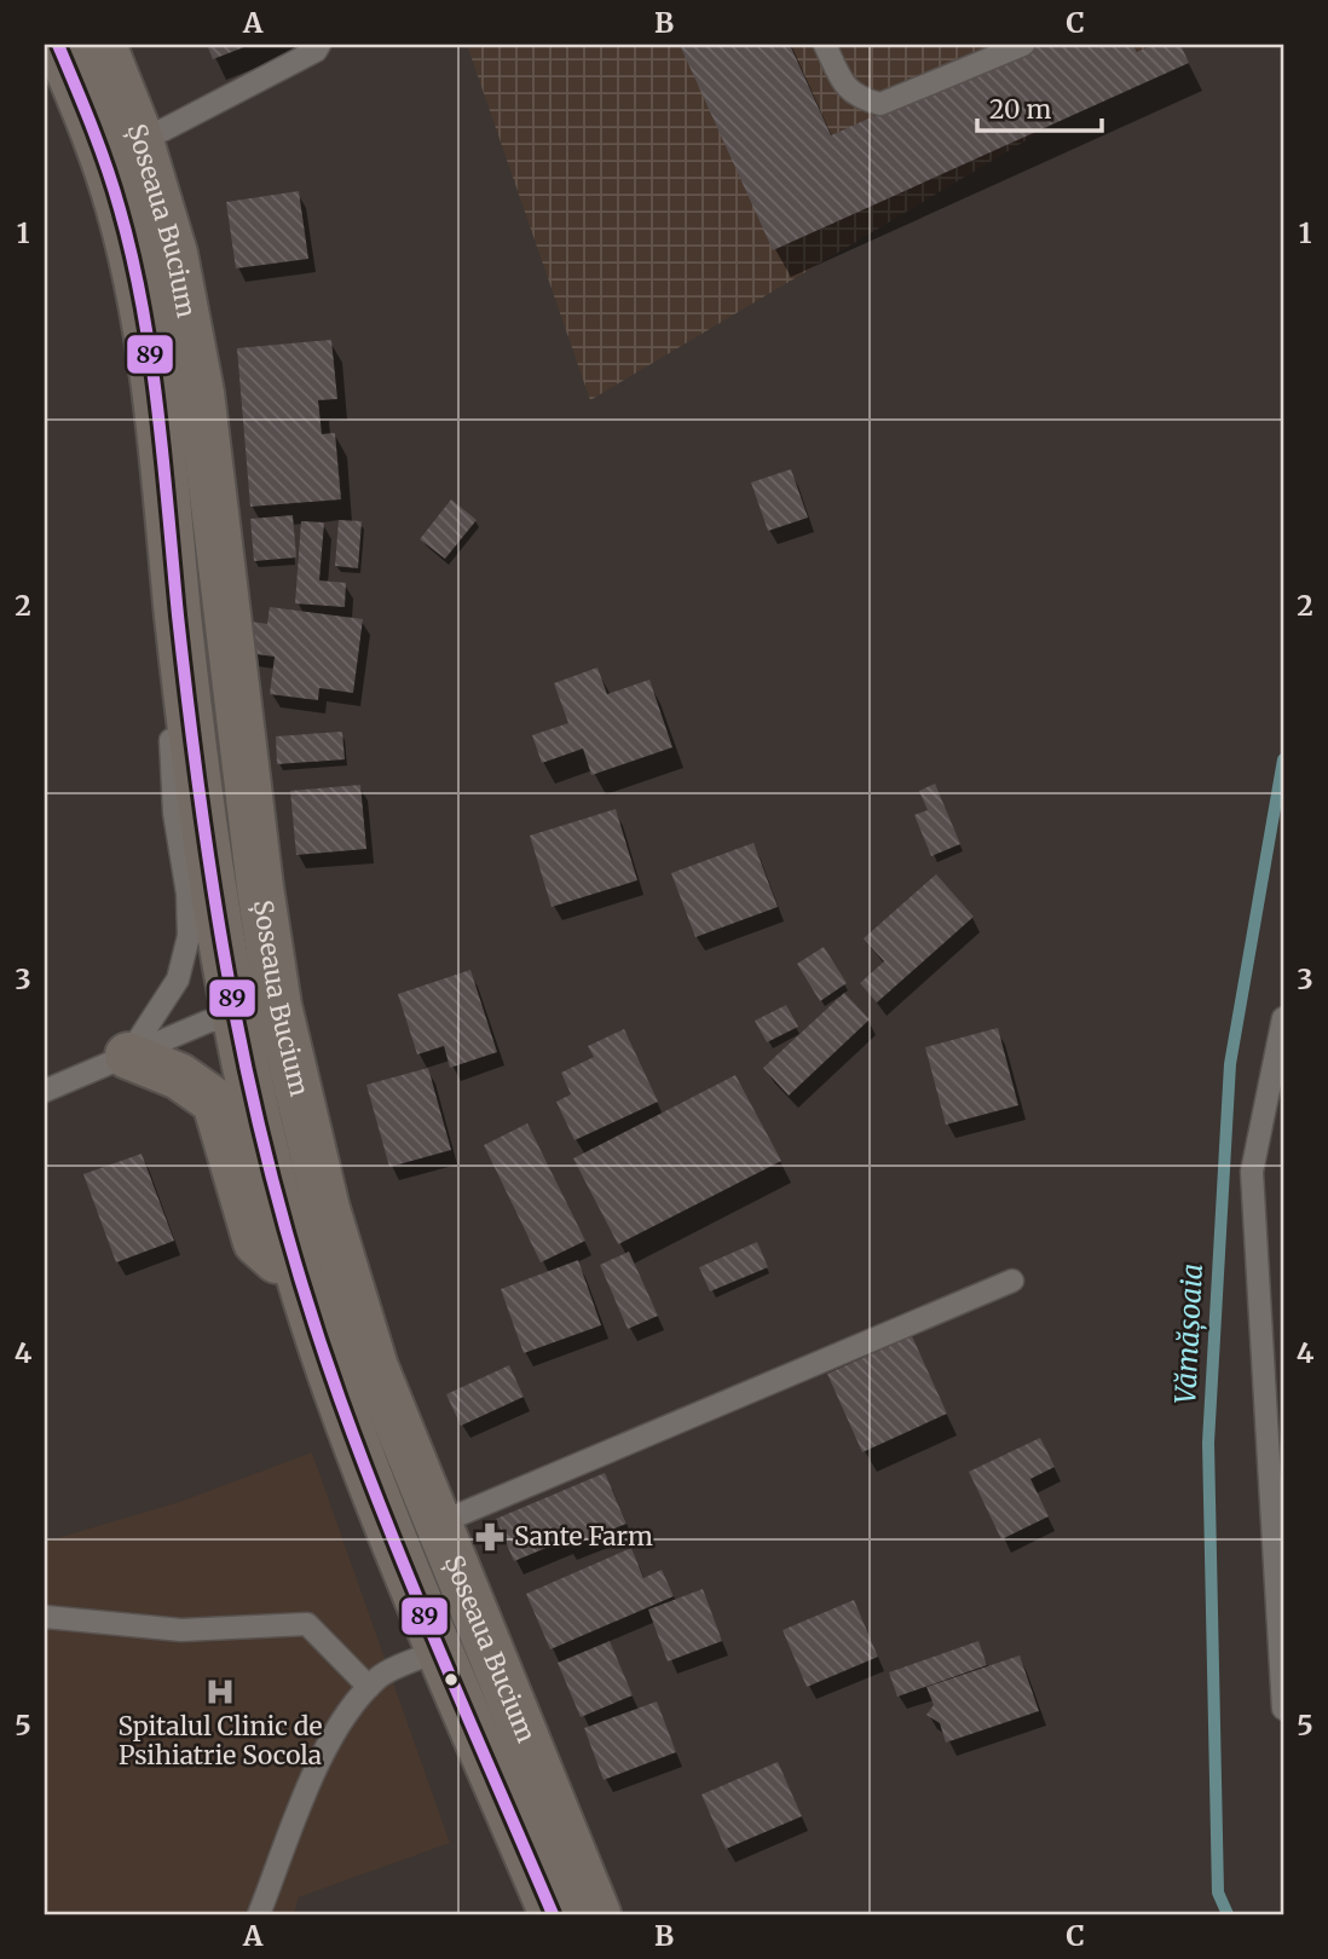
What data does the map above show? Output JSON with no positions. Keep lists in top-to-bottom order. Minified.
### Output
{"streets":{"main road":["Șoseaua Bucium"]},"water":["Vămășoaia"],"places":{"pharmacy":["Sante Farm"],"hospital":["Spitalul Clinic de Psihiatrie Socola"]},"lines":["transit line 89"],"scale_bar":"20 m","grid":{"columns":["A","B","C"],"rows":["1","2","3","4","5"]}}
